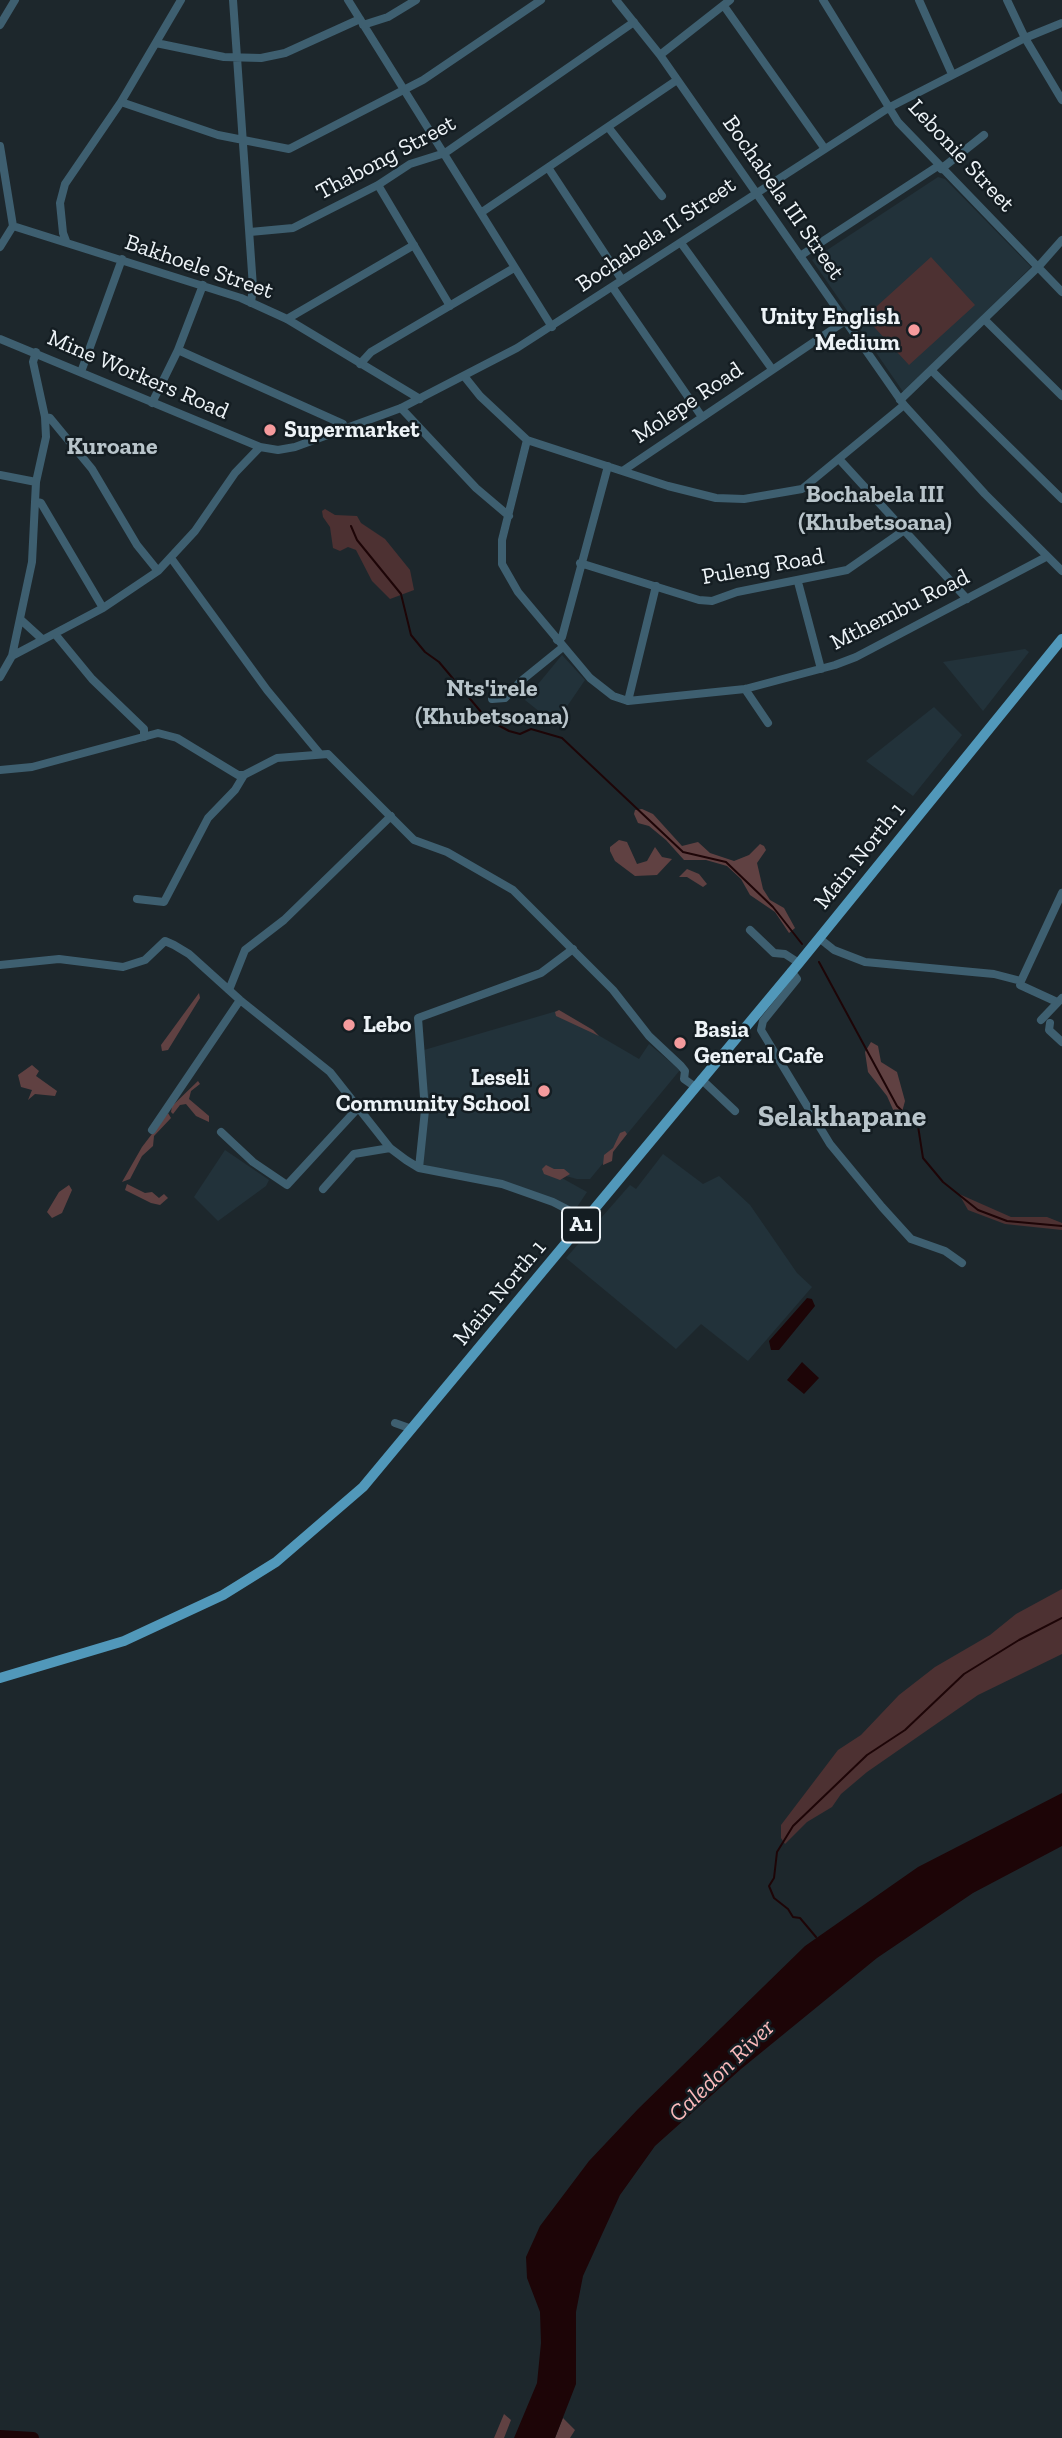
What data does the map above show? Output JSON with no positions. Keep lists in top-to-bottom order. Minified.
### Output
{"streets":{"main road":["Main North 1","A1"],"street":["Lebonie Street","Thabong Street","Bochabela III Street","Bochabela II Street","Bakhoele Street","Mine Workers Road","Molepe Road","Puleng Road","Mthembu Road"]},"crossings":[["Lebonie Street","Bochabela II Street"],["Thabong Street","Bochabela III Street"],["Bochabela III Street","Bochabela II Street"],["Bochabela III Street","Molepe Road"],["Bochabela III Street","Mthembu Road"],["Bochabela II Street","Bakhoele Street"],["Bochabela II Street","Mine Workers Road"]],"districts":["Kuroane","Bochabela III (Khubetsoana)","Nts'irele (Khubetsoana)","Selakhapane"],"water":["Caledon River"],"places":["Unity English Medium","Supermarket","Lebo","Basia General Cafe","Leseli Community School"]}
